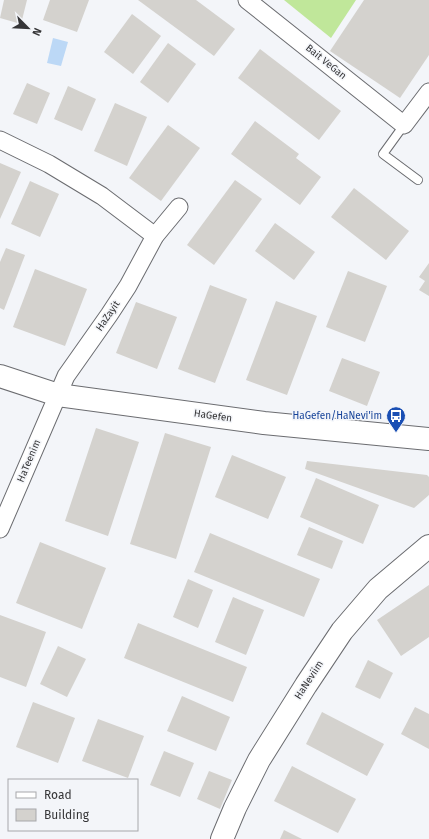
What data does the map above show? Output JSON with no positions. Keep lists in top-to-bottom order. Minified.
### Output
{"streets":{"street":["Bait VeGan","HaZayit","HaGefen","HaTeenim","HaNeviim"]},"crossings":[["HaZayit","HaGefen"],["HaZayit","HaTeenim"],["HaGefen","HaTeenim"]],"places":{"bus stop":["HaGefen/HaNevi'im"]},"legend":["Road","Building"],"north":"bottom right"}
